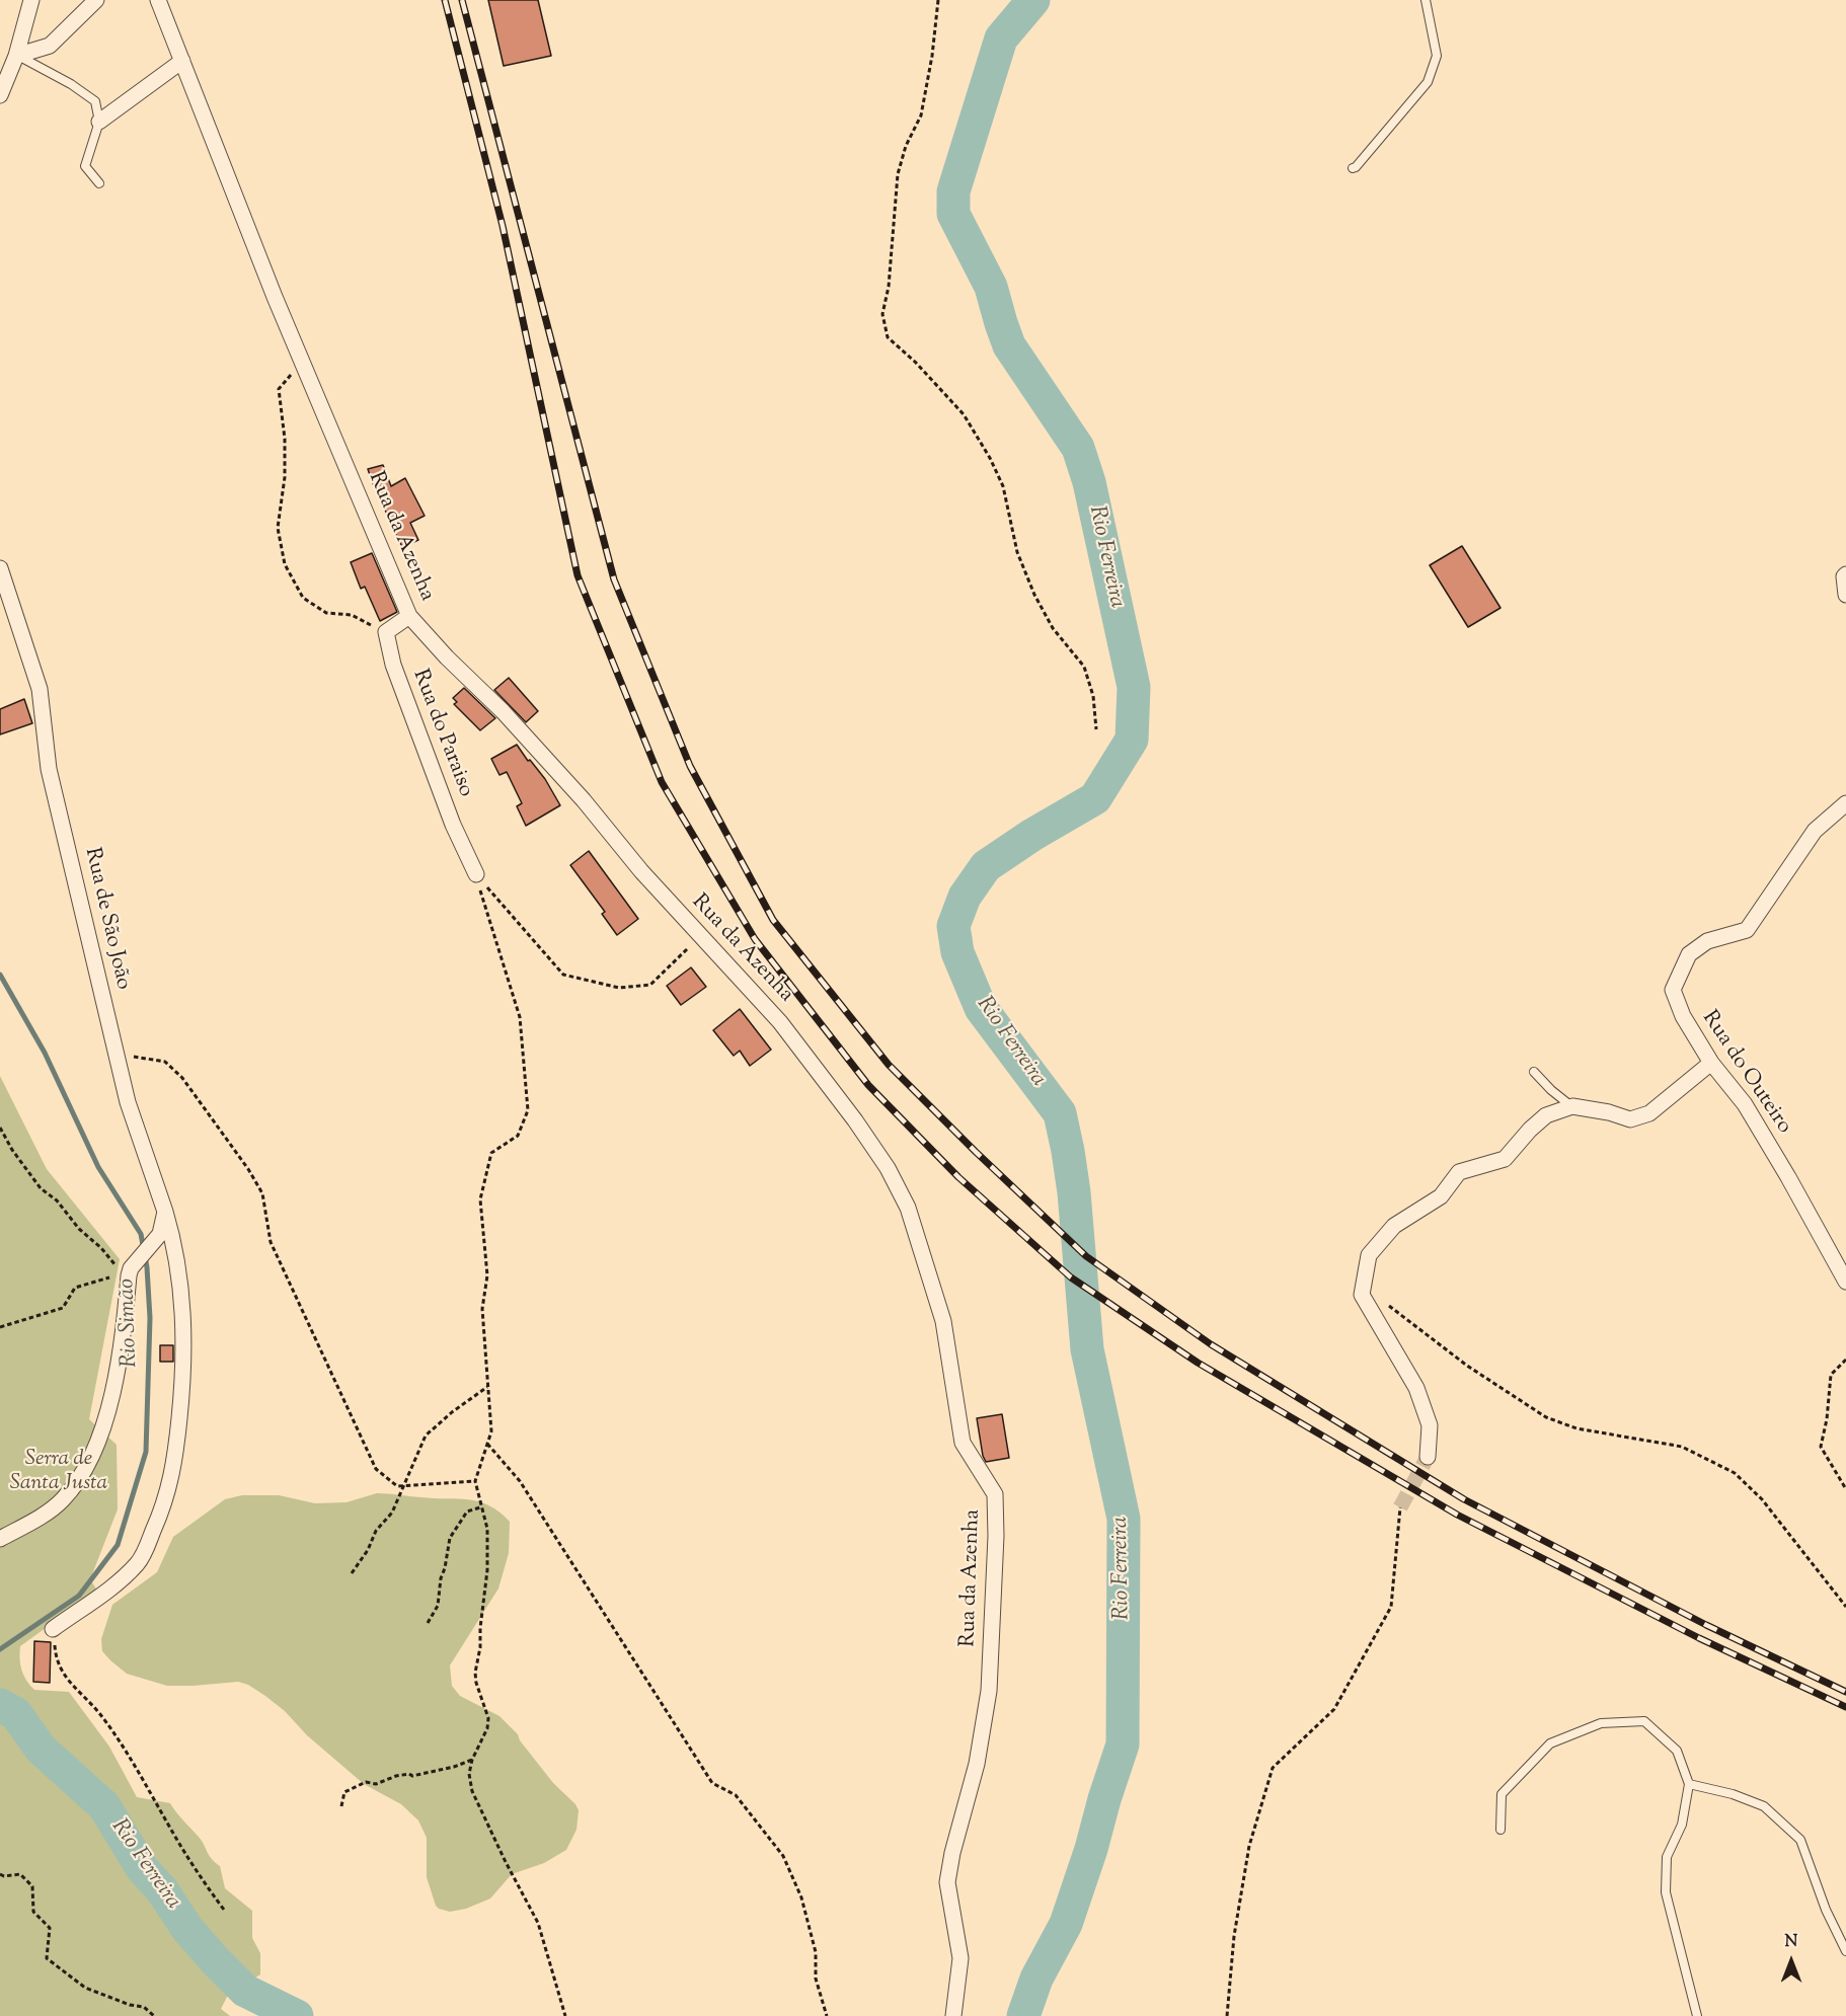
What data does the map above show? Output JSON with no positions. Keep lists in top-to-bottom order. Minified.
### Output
{"streets":{"street":["Rua da Azenha","Rua do Paraiso","Rua de São João","Rua do Outeiro"]},"water":["Rio Ferreira","Rio Simão"],"parks":["Serra de Santa Justa"],"north":"top"}
